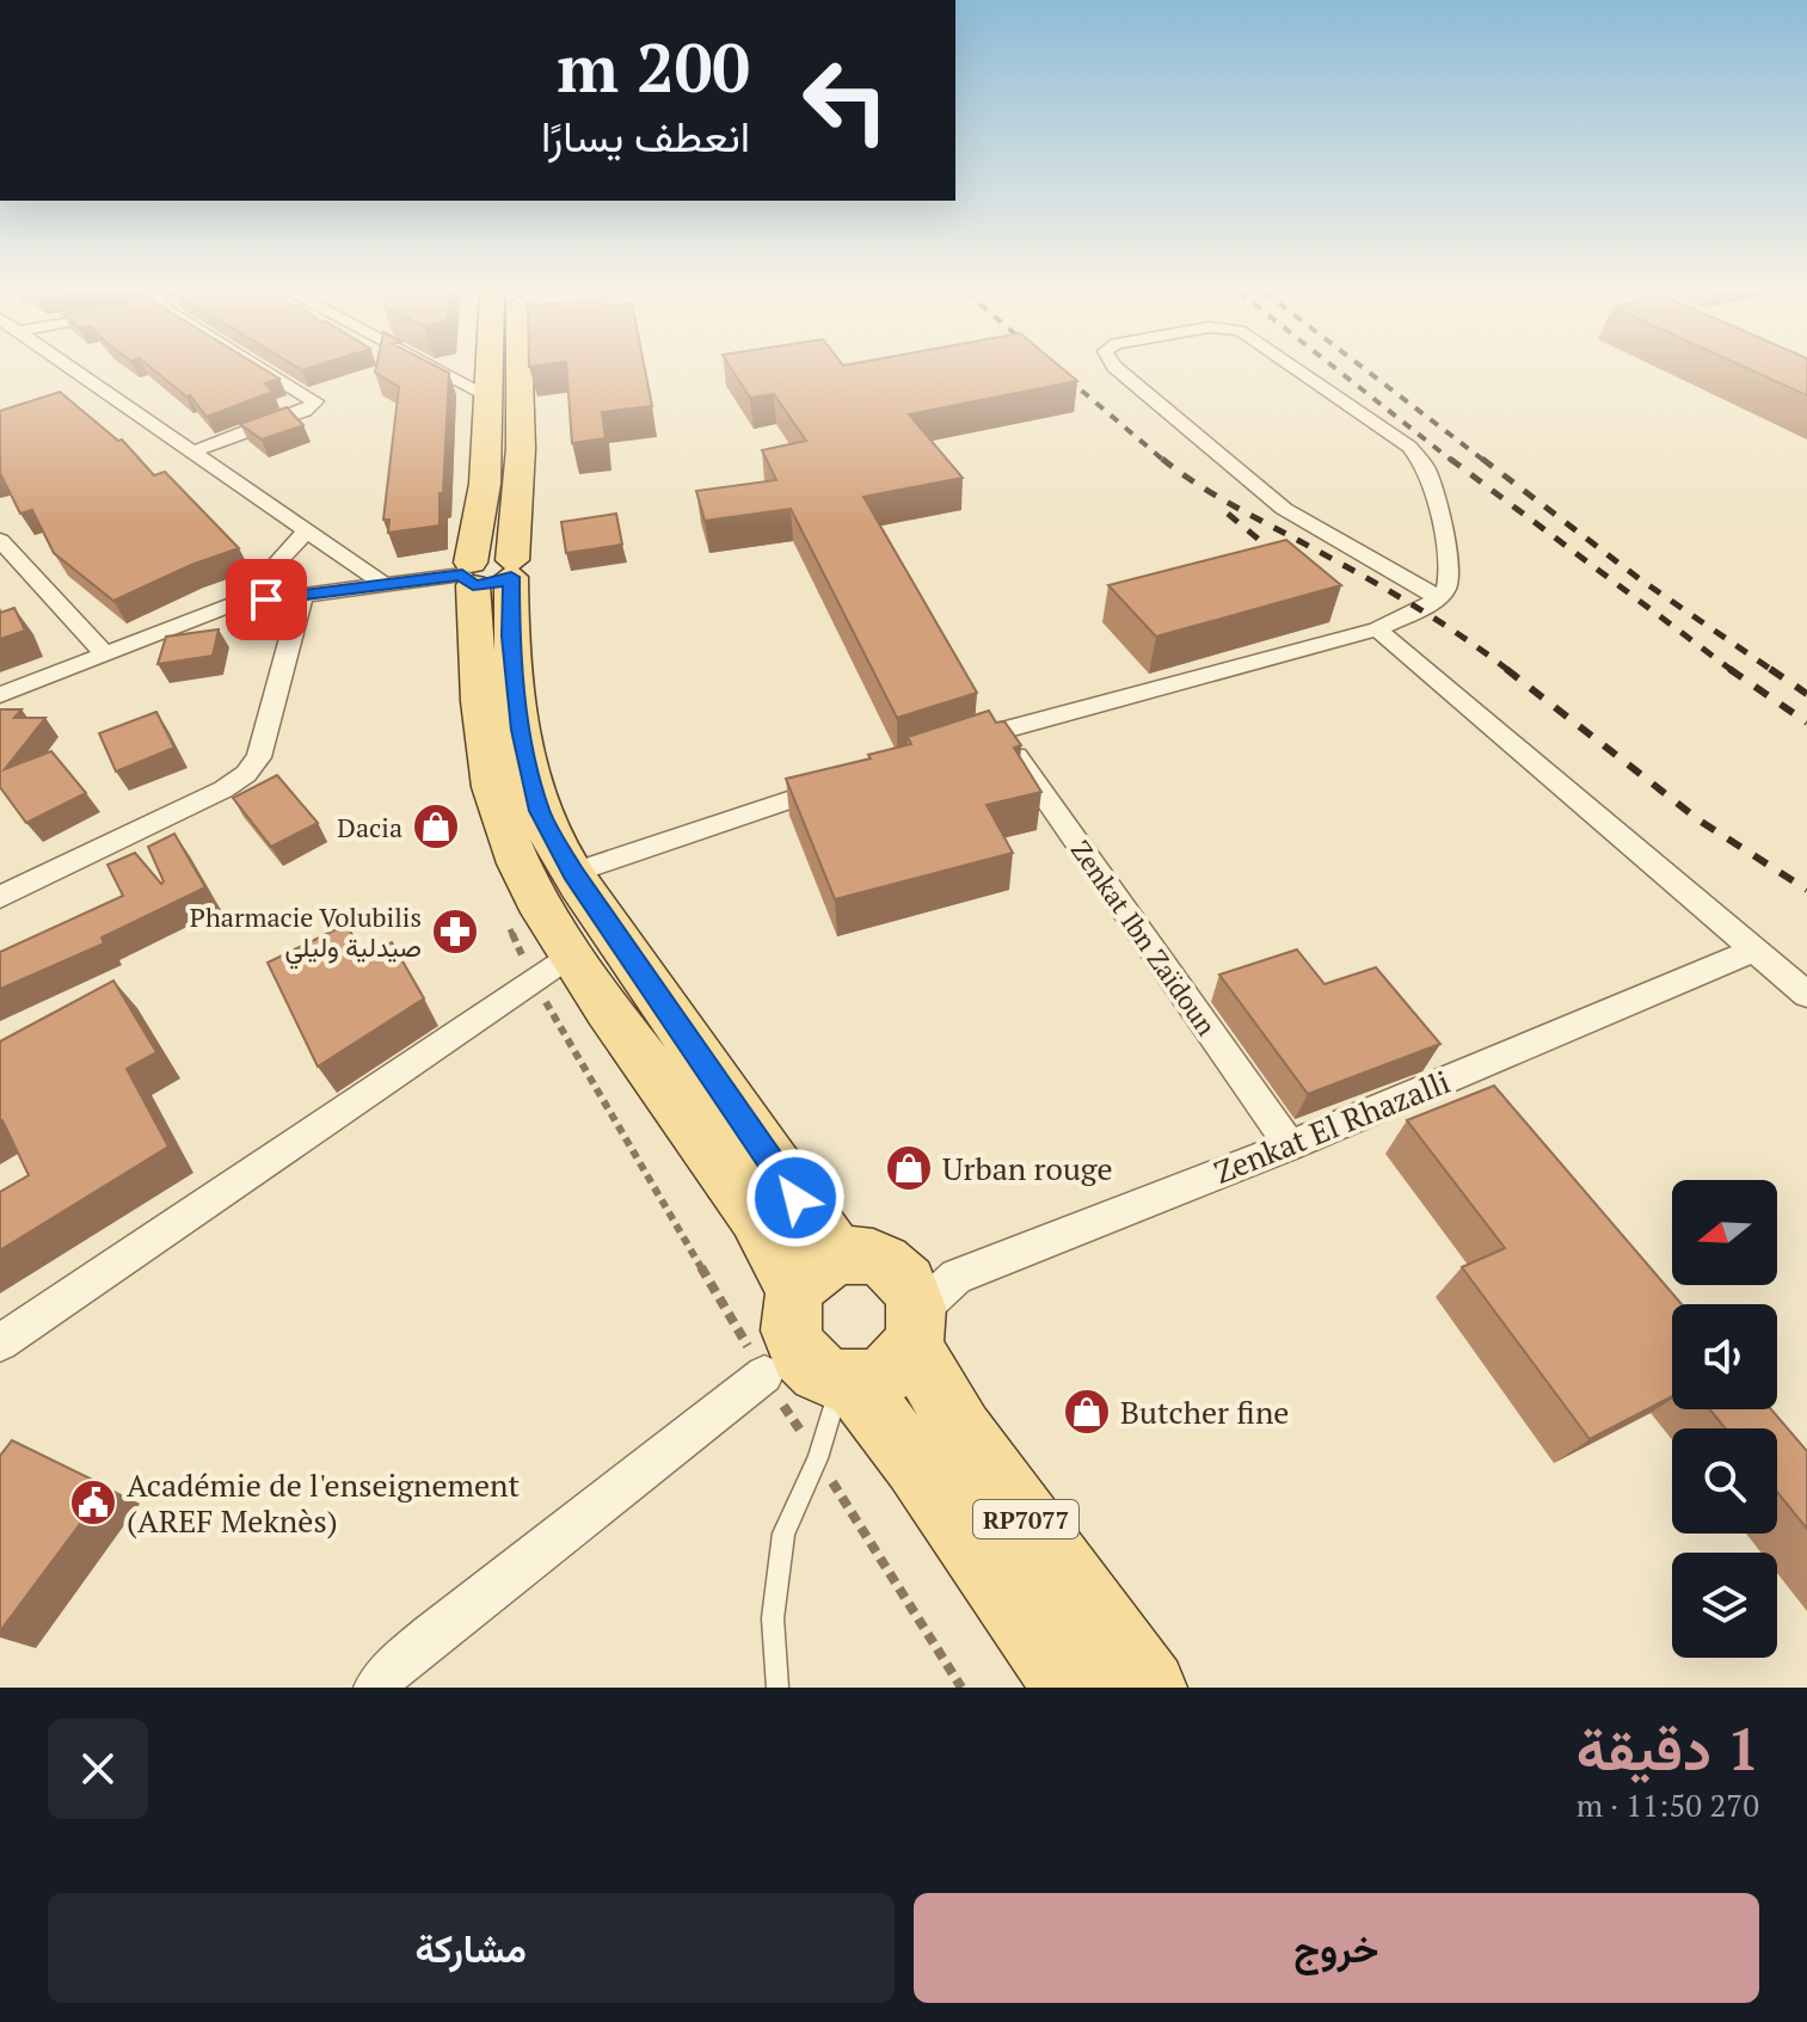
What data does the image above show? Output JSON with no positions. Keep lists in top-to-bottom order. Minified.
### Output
{"streets":{"main road":["RP7077"],"street":["Zenkat Ibn Zaïdoun","Zenkat El Rhazalli"]},"crossings":[["Zenkat Ibn Zaïdoun","Zenkat El Rhazalli"],["Zenkat El Rhazalli","RP7077"]],"places":{"shop":["Dacia","Urban rouge","Butcher fine"],"pharmacy":["Pharmacie Volubilis صيدلية وليلي"],"public building":["Académie de l'enseignement (AREF Meknès)"]},"north":"left","page":{"turn":["200 m","انعطف يسارًا"],"heading":["1 دقيقة","270 m · 11:50"],"buttons":["خروج","مشاركة"]}}
